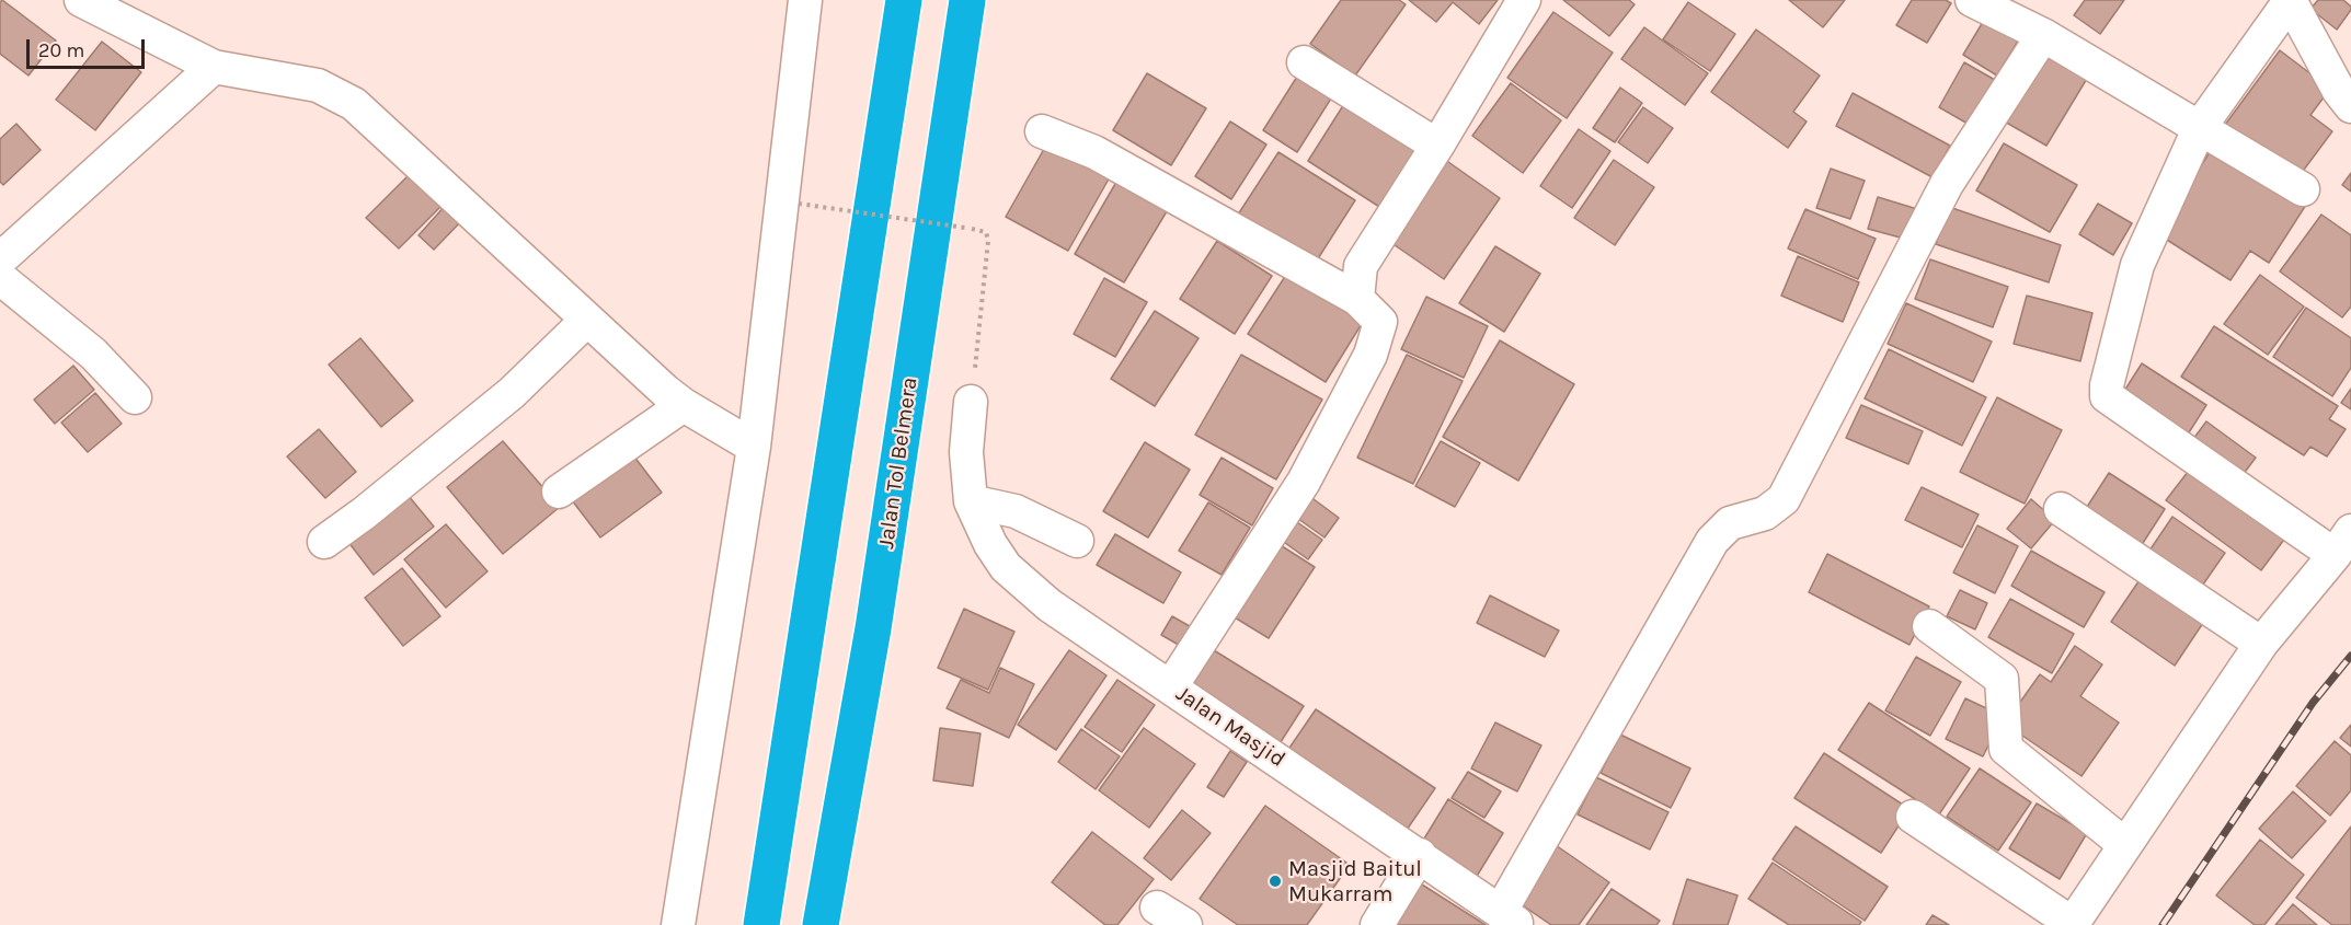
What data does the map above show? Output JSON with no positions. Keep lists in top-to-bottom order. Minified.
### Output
{"streets":{"highway":["Jalan Tol Belmera"],"street":["Jalan Masjid"]},"places":["Masjid Baitul Mukarram"],"scale_bar":"20 m"}
